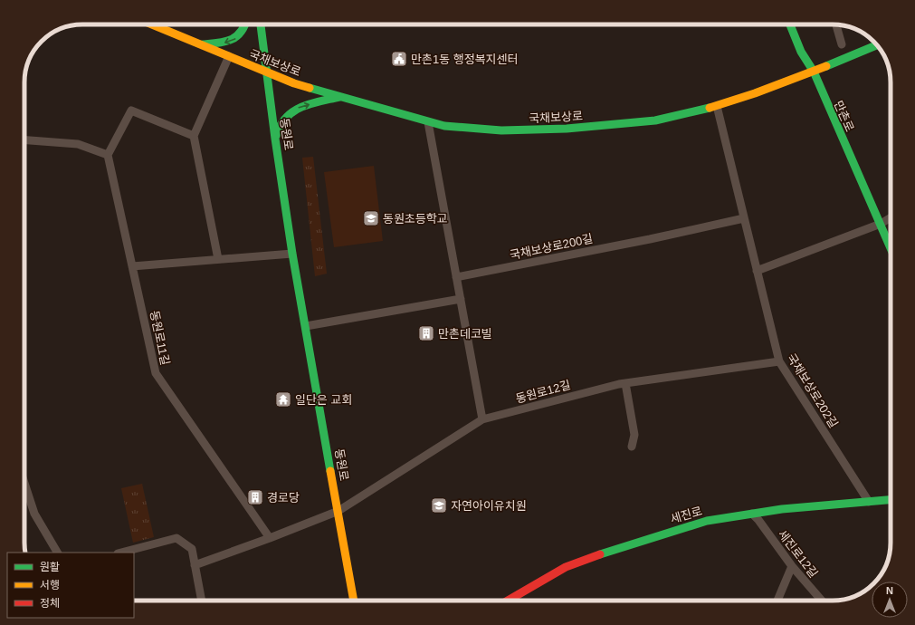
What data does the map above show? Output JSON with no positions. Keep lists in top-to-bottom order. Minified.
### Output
{"streets":{"main road":["국채보상로","만촌로","동원로","세진로"],"street":["국채보상로200길","동원로11길","국채보상로202길","동원로12길","세진로12길"]},"crossings":[["국채보상로","만촌로"],["국채보상로","동원로"],["국채보상로","국채보상로202길"],["동원로","동원로12길"],["국채보상로200길","국채보상로202길"],["국채보상로202길","동원로12길"],["국채보상로202길","세진로"],["세진로","세진로12길"]],"places":{"public building":["만촌1동 행정복지센터"],"school or university":["동원초등학교","자연아이유치원"],"building":["만촌데코빌","경로당"],"temple":["일단은 교회"]},"legend":["원활","서행","정체"],"north":"top"}
